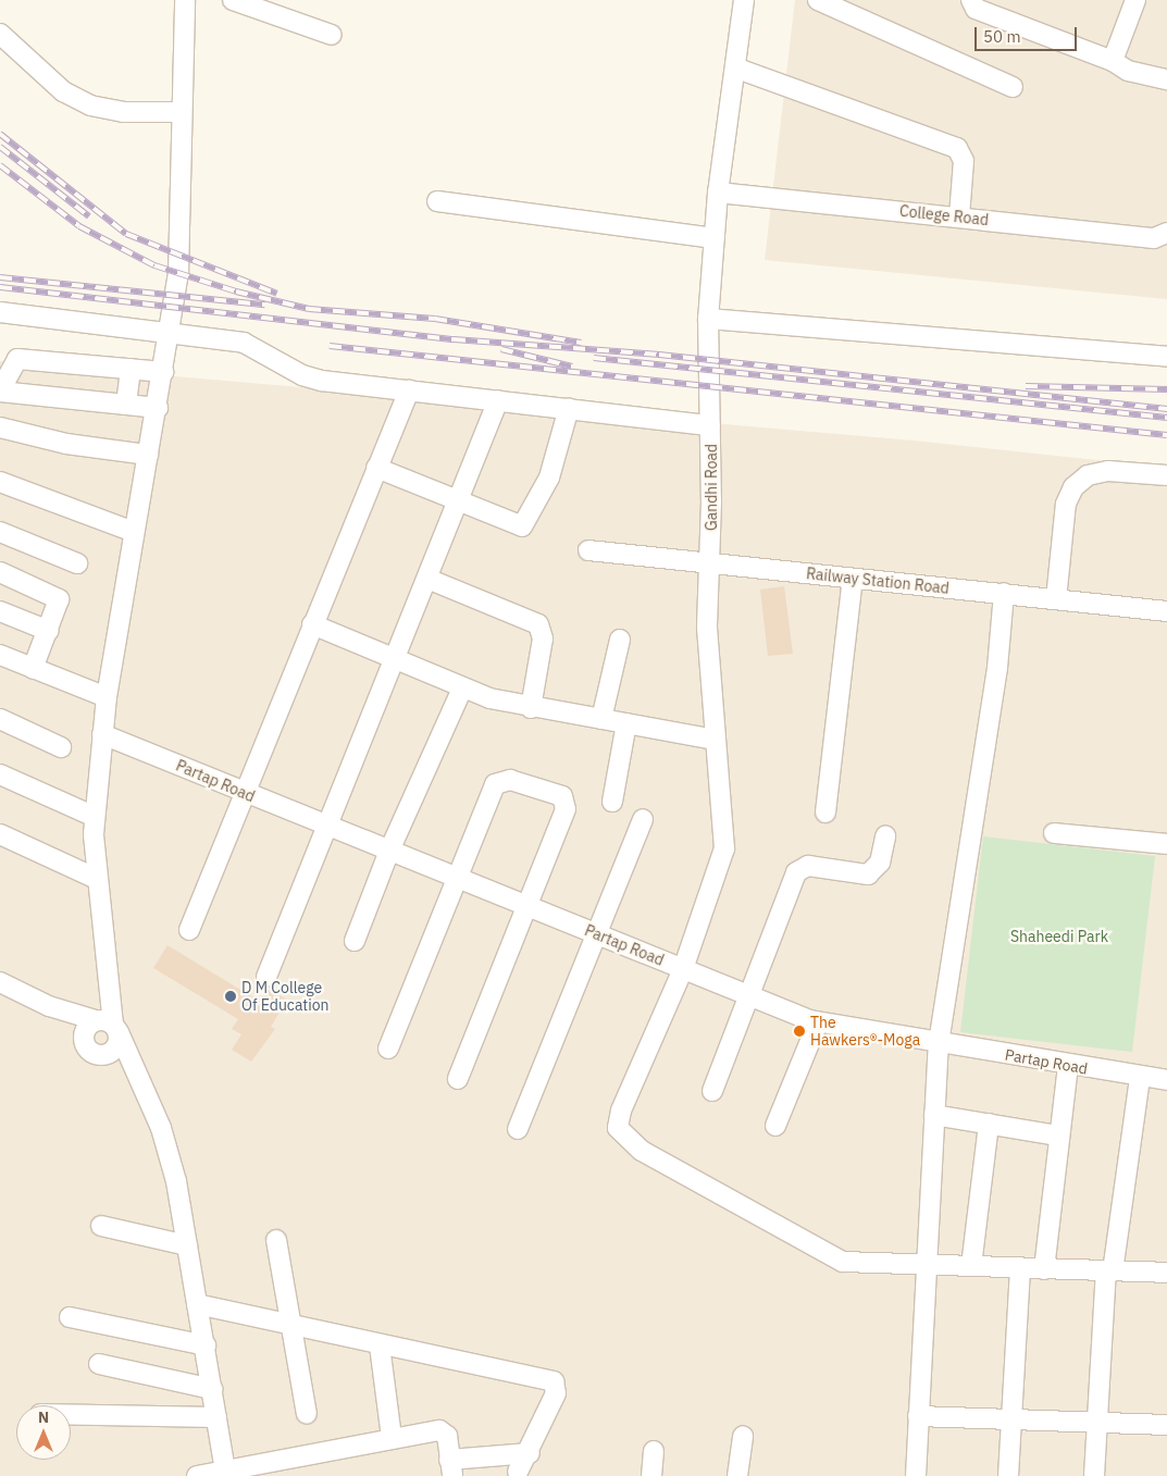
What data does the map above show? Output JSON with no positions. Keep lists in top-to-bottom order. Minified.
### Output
{"streets":{"street":["College Road","Gandhi Road","Railway Station Road","Partap Road"]},"crossings":[["College Road","Gandhi Road"],["Gandhi Road","Railway Station Road"],["Gandhi Road","Partap Road"]],"parks":["Shaheedi Park"],"places":["D M College Of Education","The Hawkers®-Moga"],"scale_bar":"50 m","north":"top"}
